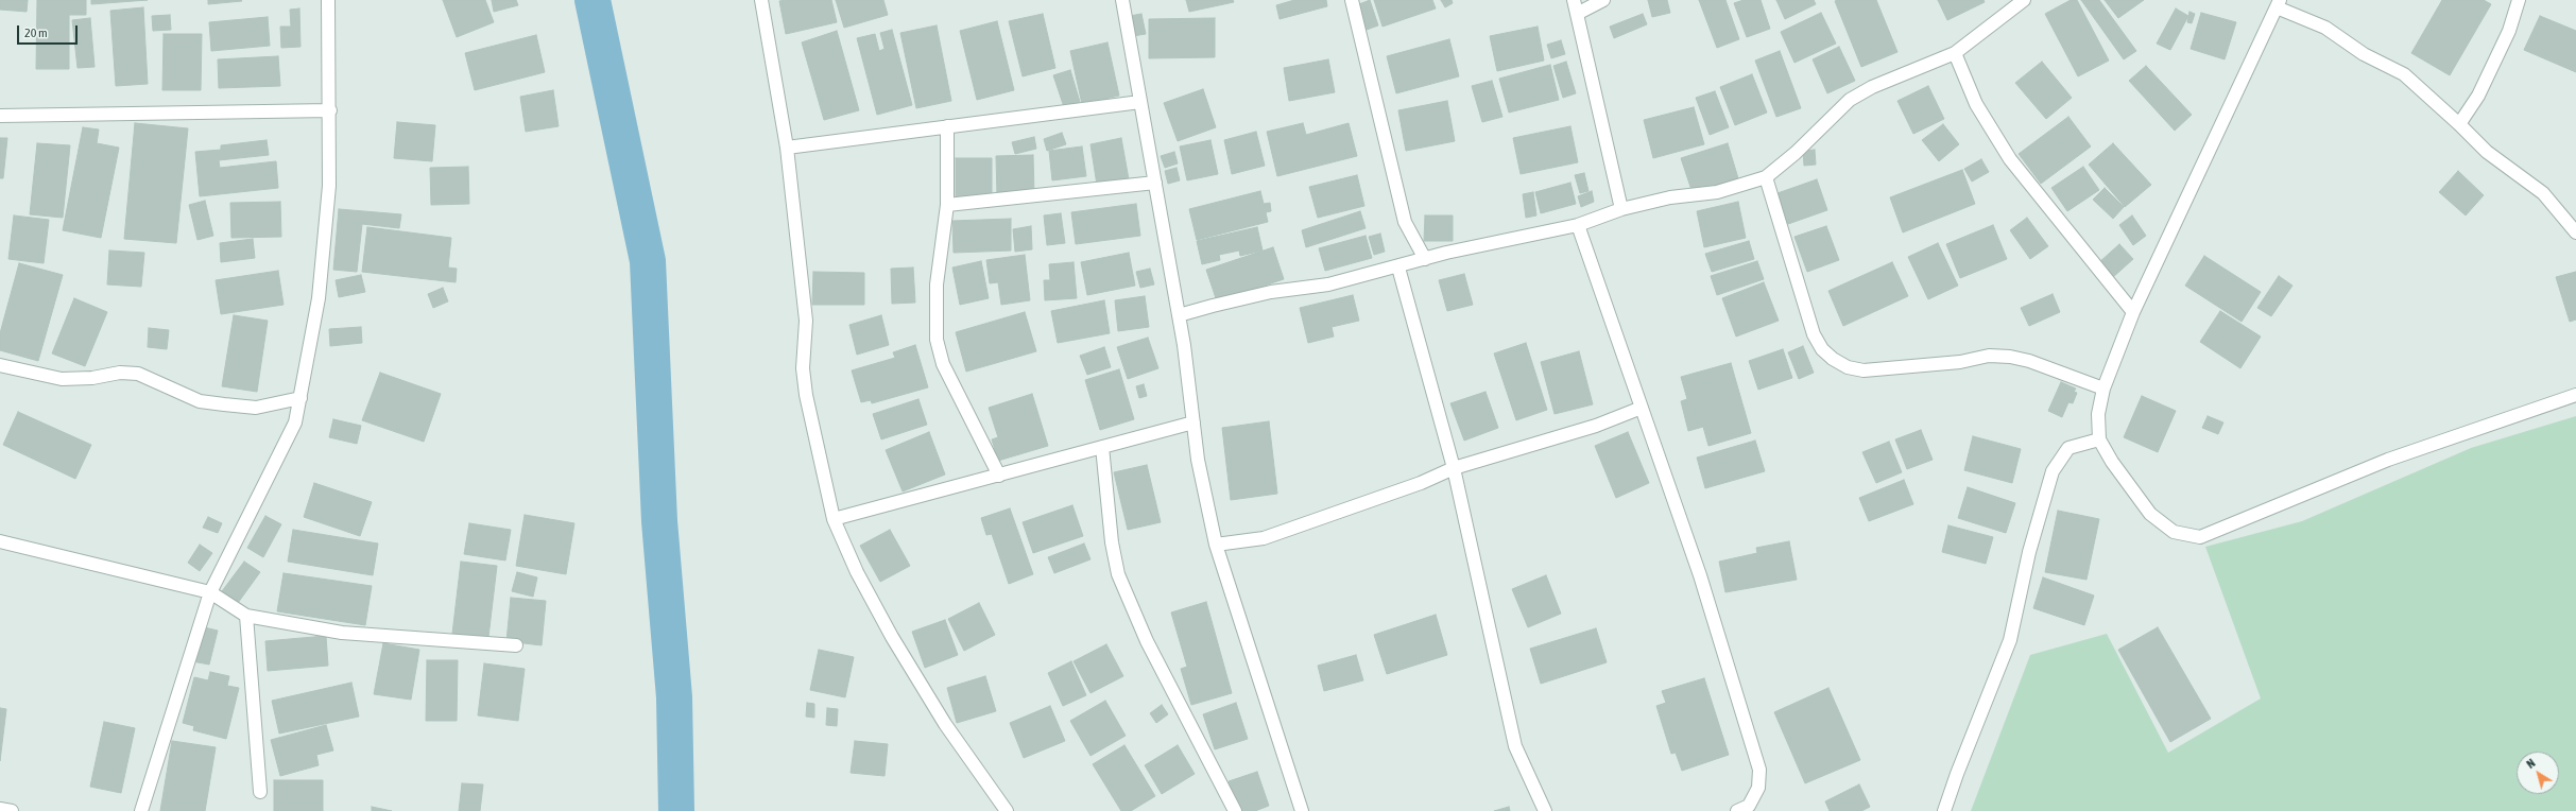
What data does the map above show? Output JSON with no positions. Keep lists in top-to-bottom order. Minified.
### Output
{"scale_bar":"20 m","north":"top left"}
